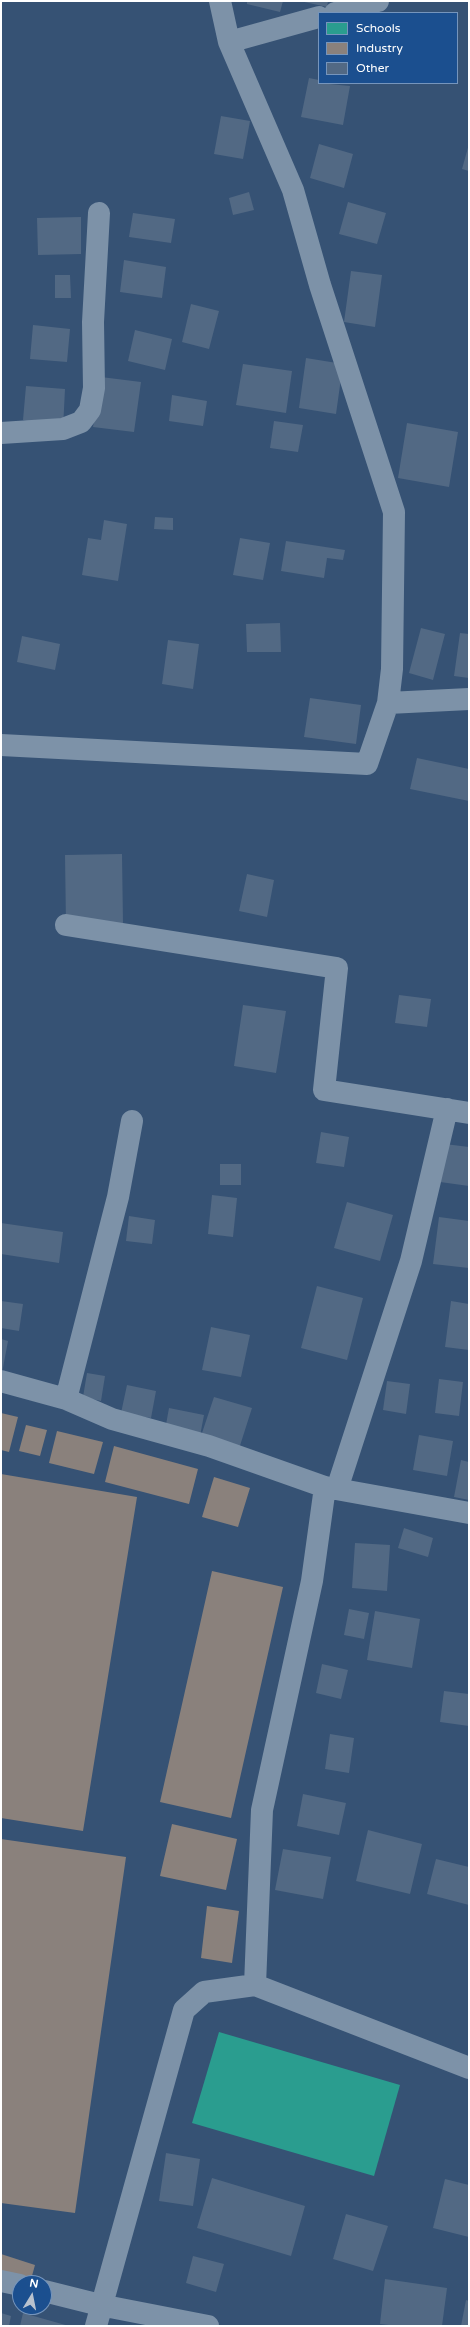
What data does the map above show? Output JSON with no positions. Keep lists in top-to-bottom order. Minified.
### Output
{"legend":["Schools","Industry","Other"],"north":"top"}
